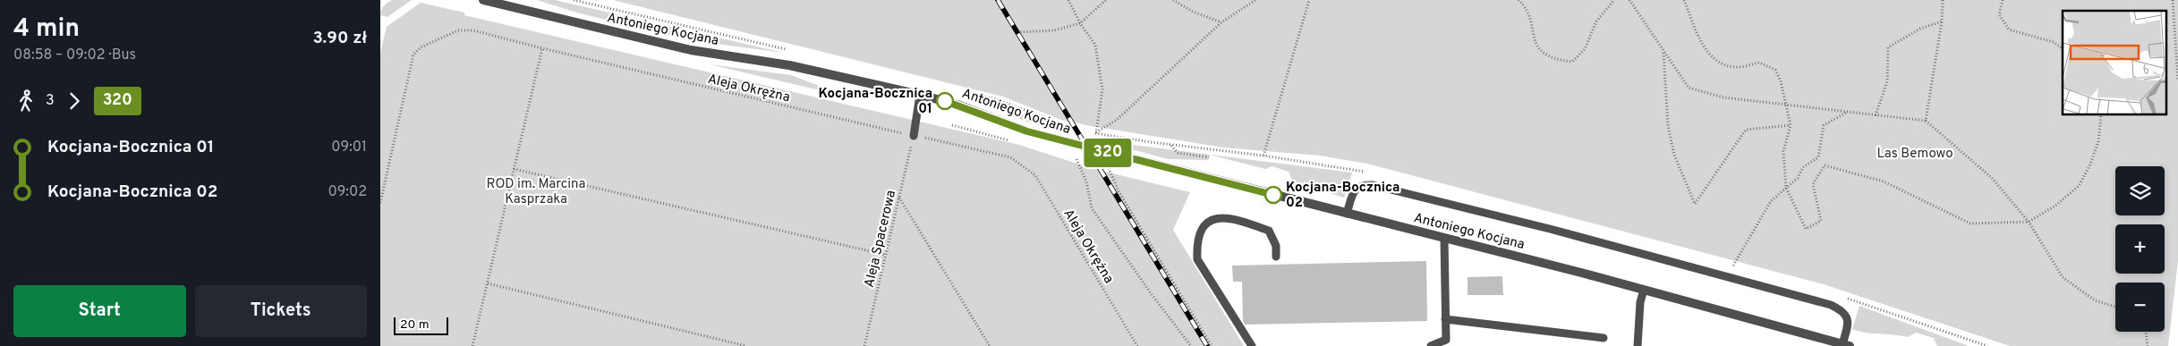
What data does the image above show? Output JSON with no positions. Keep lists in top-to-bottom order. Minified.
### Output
{"streets":{"street":["Antoniego Kocjana"],"path":["Aleja Okrężna","Aleja Spacerowa"]},"crossings":[["Aleja Okrężna","Aleja Spacerowa"]],"parks":["Las Bemowo","ROD im. Marcina Kasprzaka"],"places":["Kocjana-Bocznica 01","Kocjana-Bocznica 02"],"lines":["bus line 320"],"scale_bar":"20 m","page":{"heading":["4 min","08:58 – 09:02 · Bus","3.90 zł"],"on_map":"320","legs":["3","320"],"list":[{"name":"Kocjana-Bocznica 01","value":"09:01"},{"name":"Kocjana-Bocznica 02","value":"09:02"}],"map_buttons":["+","−"],"buttons":["Start","Tickets"],"scale":"20 m"}}
